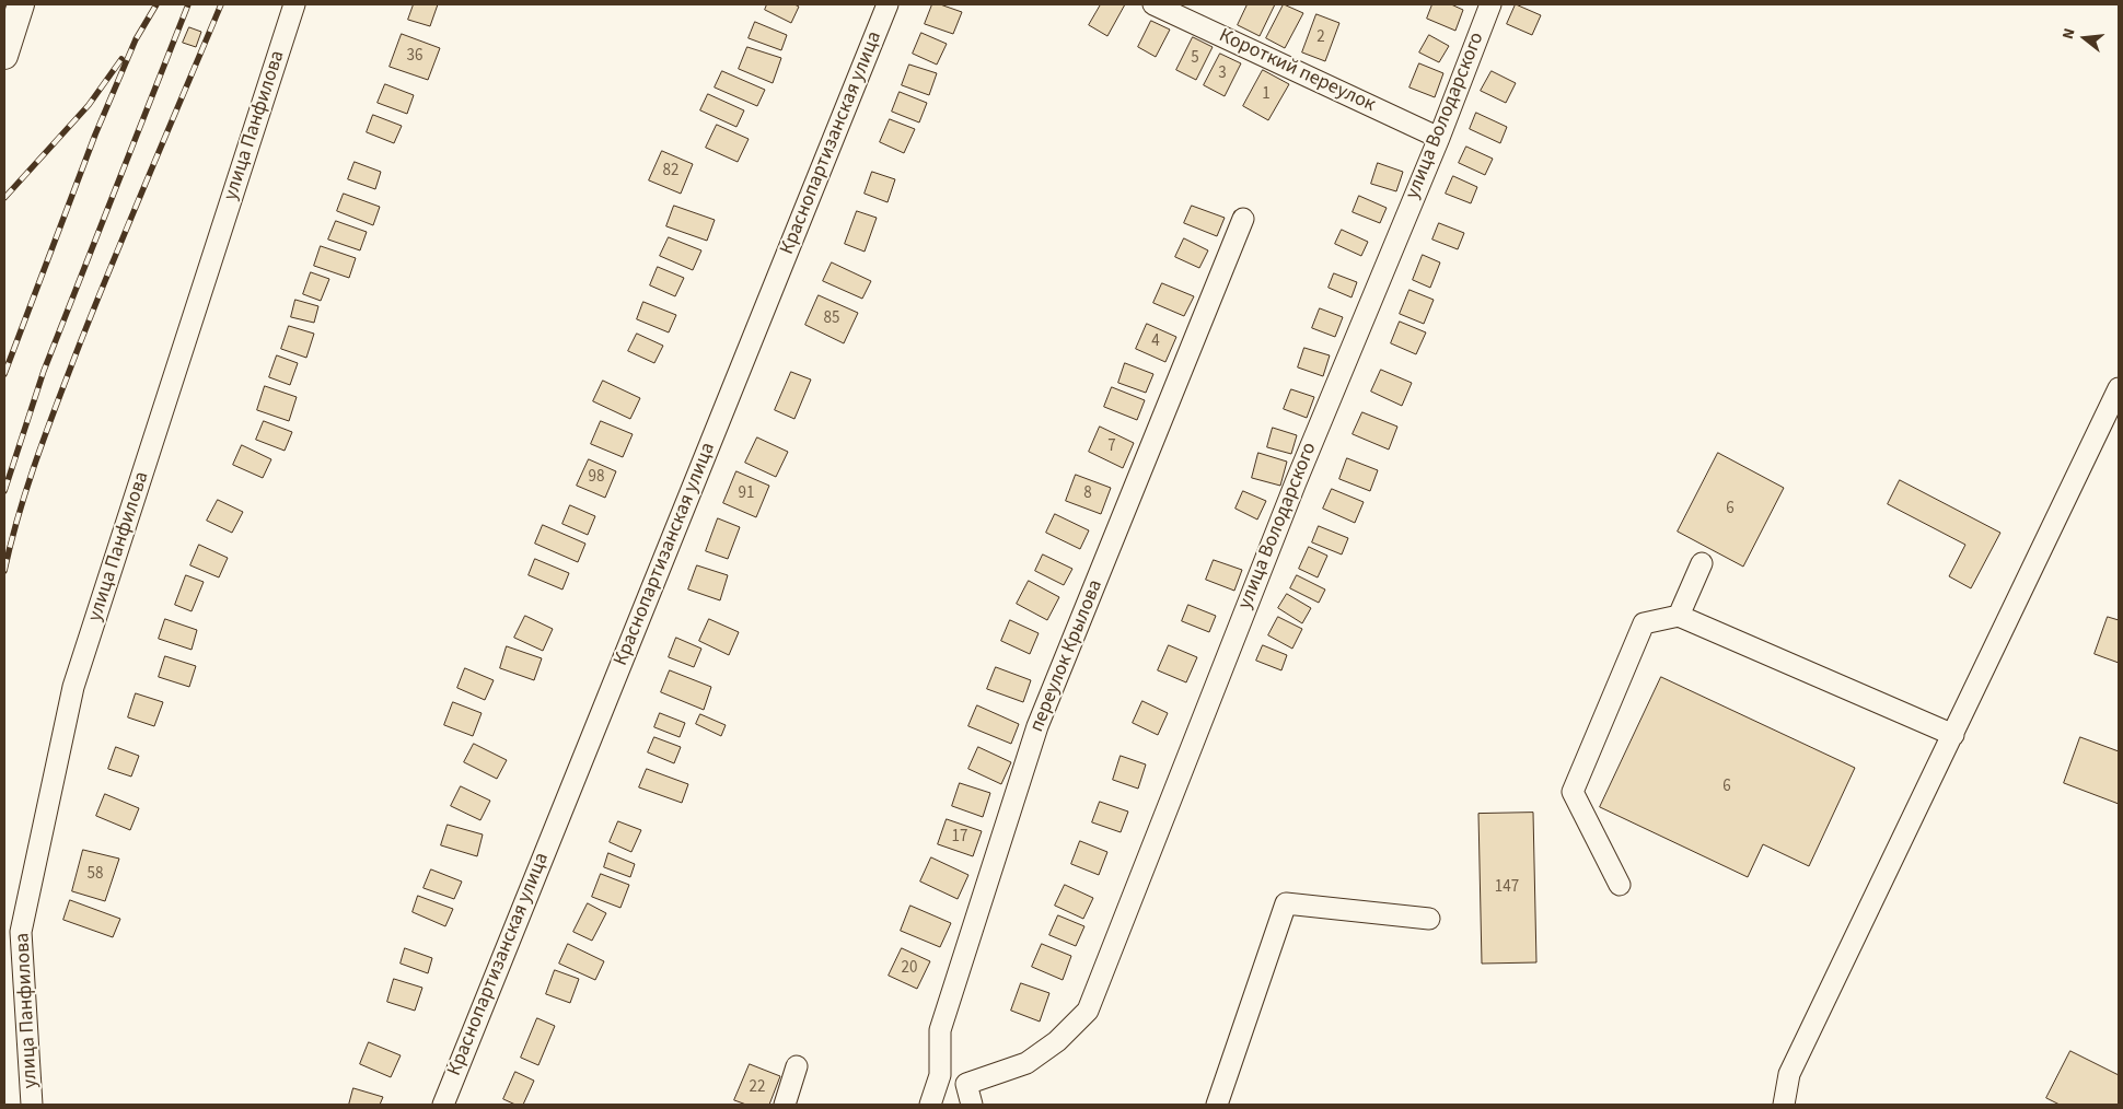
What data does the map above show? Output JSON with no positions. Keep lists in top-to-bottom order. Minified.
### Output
{"streets":{"street":["Короткий переулок","улица Володарского","улица Панфилова","Краснопартизанская улица","переулок Крылова"]},"crossings":[["Короткий переулок","улица Володарского"]],"house_numbers":["2","36","5","3","1","82","85","4","7","98","91","8","6","6","17","58","147","20","22"],"north":"left"}
